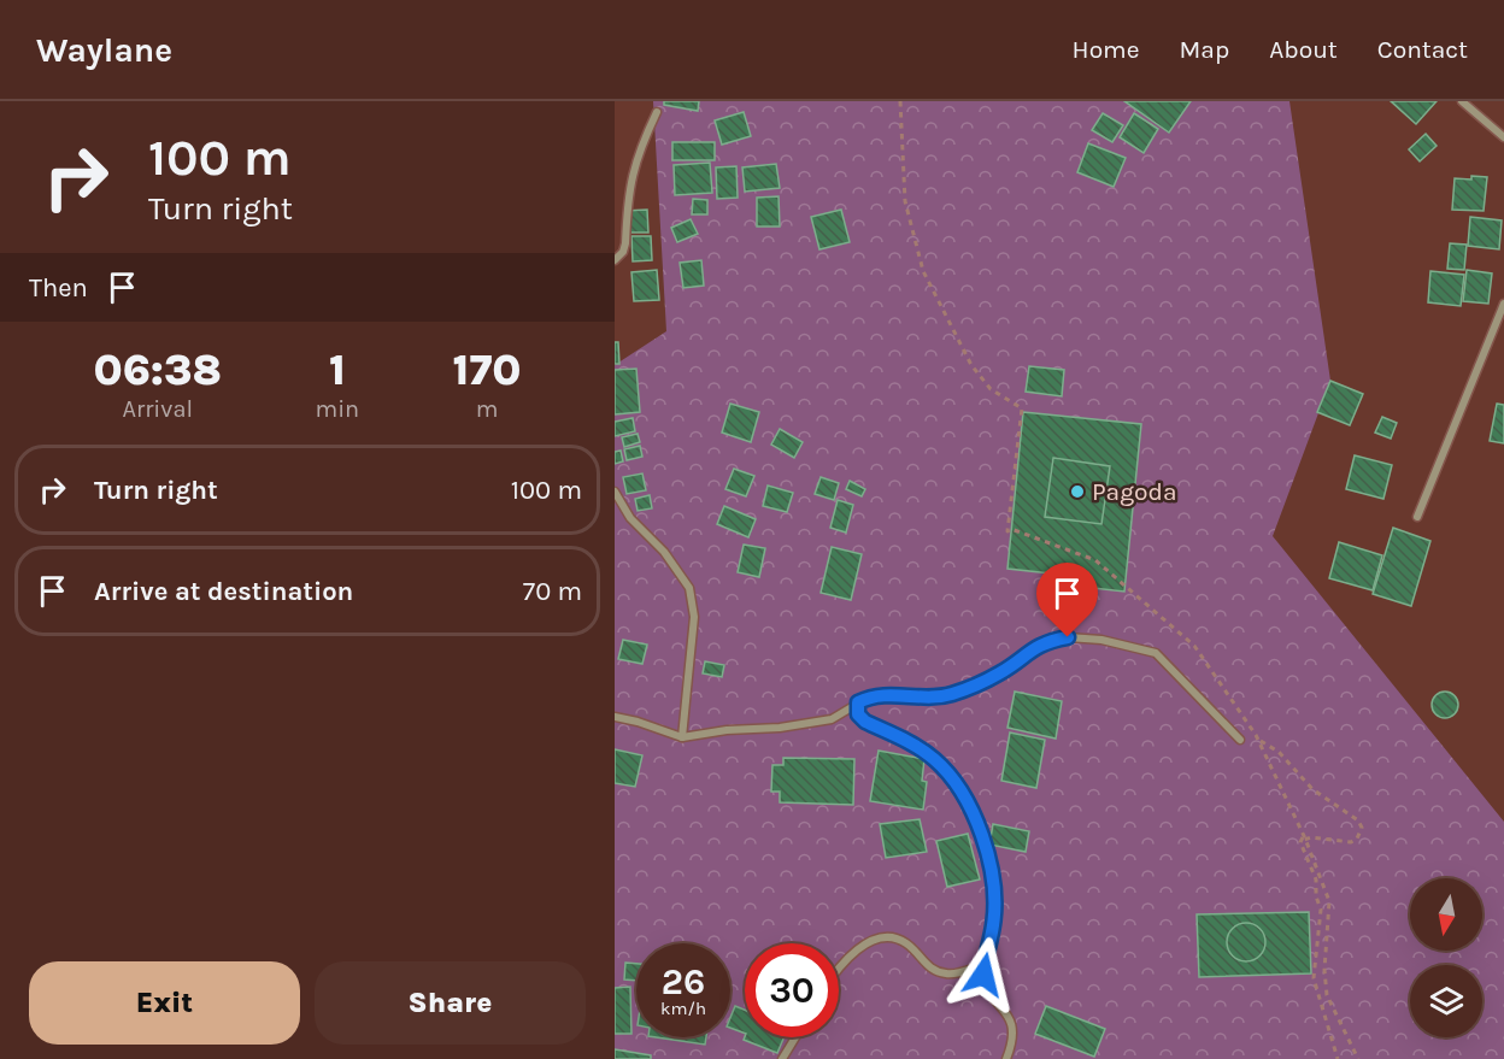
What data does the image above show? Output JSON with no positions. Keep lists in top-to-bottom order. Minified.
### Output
{"places":["Pagoda"],"north":"bottom","page":{"header":"Waylane","nav":["Home","Map","About","Contact"],"turn":["100 m","Turn right"],"then":"Then","eta":["06:38","Arrival","1","min","170","m"],"list":[{"name":"Turn right","value":"100 m"},{"name":"Arrive at destination","value":"70 m"}],"speed":"26 km/h","limit":"30","buttons":["Exit","Share"]}}
